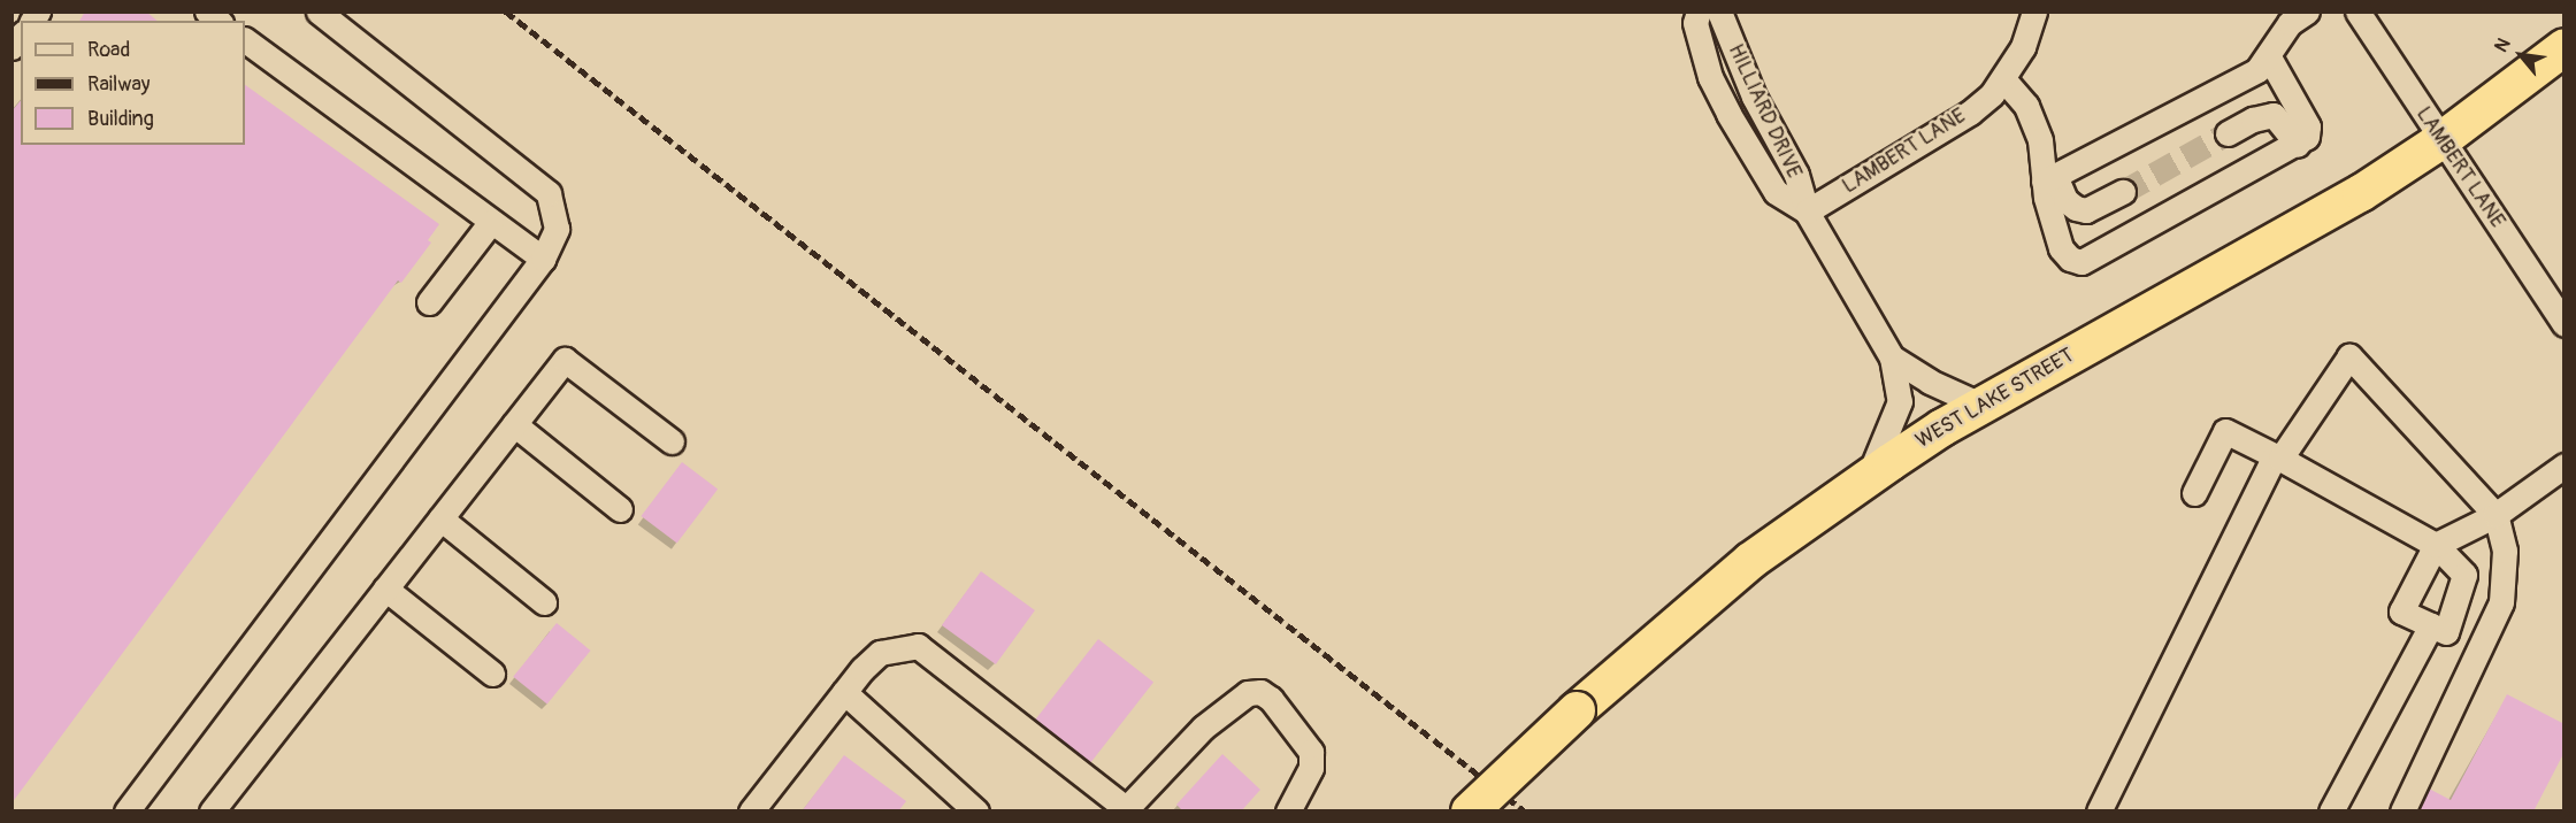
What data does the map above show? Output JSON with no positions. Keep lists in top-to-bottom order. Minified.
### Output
{"streets":{"highway":["WEST LAKE STREET"],"street":["HILLIARD DRIVE","LAMBERT LANE"]},"crossings":[["HILLIARD DRIVE","LAMBERT LANE"],["HILLIARD DRIVE","WEST LAKE STREET"],["LAMBERT LANE","WEST LAKE STREET"]],"legend":["Road","Railway","Building"],"north":"top left"}
